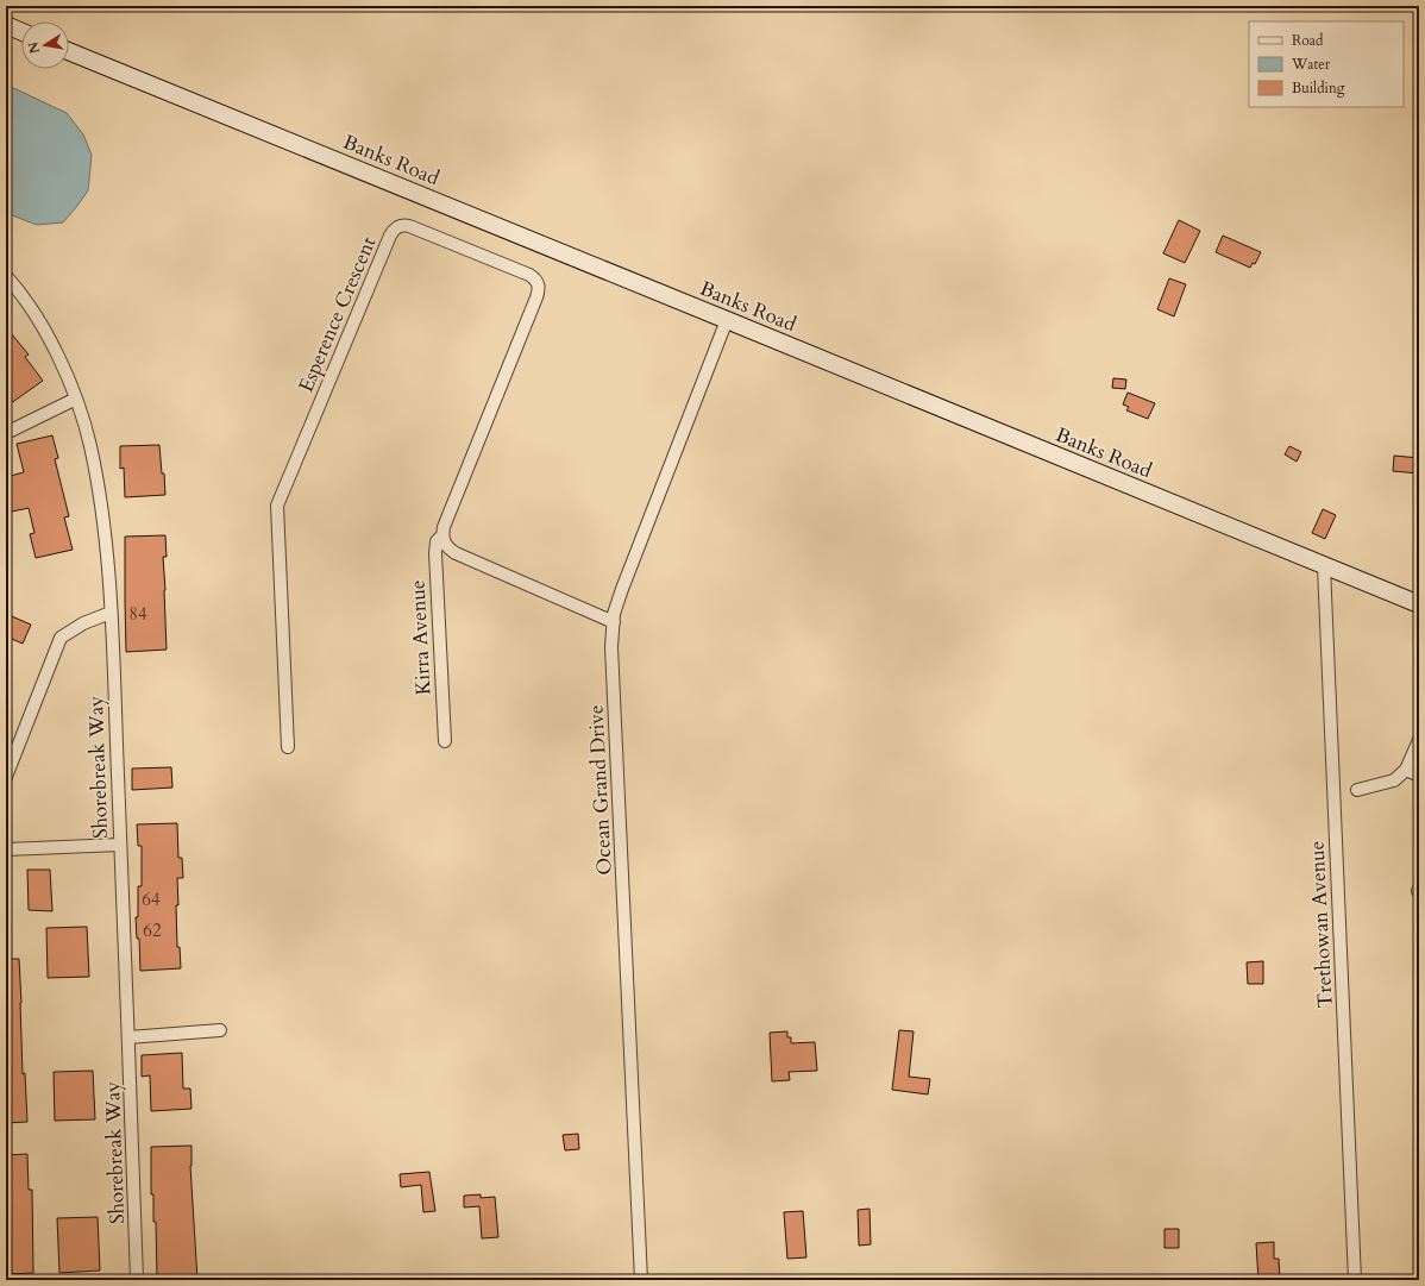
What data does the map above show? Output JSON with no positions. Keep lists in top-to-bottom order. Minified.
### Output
{"streets":{"street":["Banks Road","Esperence Crescent","Kirra Avenue","Shorebreak Way","Ocean Grand Drive","Trethowan Avenue"]},"crossings":[["Banks Road","Ocean Grand Drive"],["Banks Road","Trethowan Avenue"],["Esperence Crescent","Kirra Avenue"]],"house_numbers":["84","64","62"],"legend":["Road","Water","Building"],"north":"left"}
